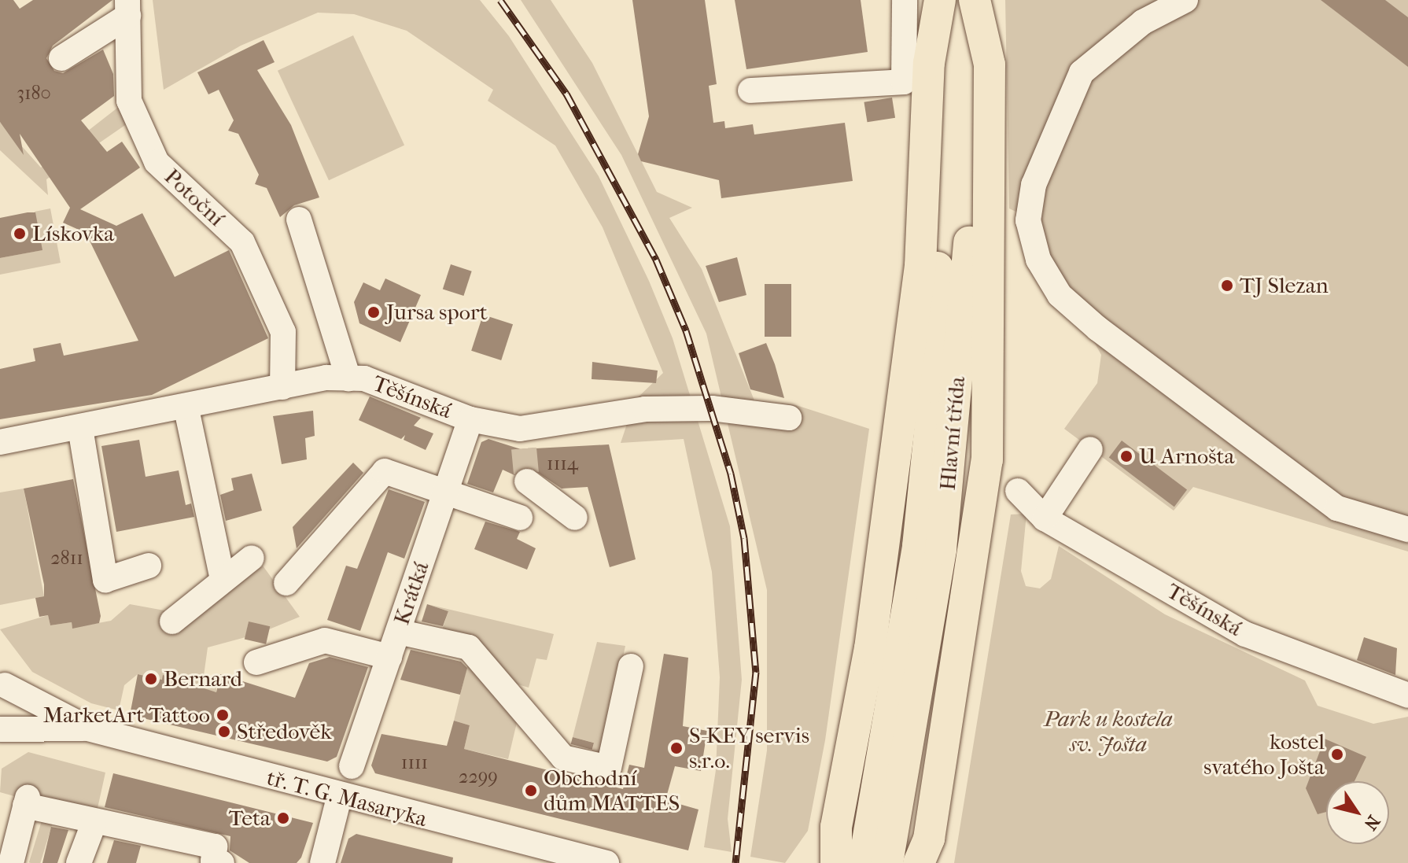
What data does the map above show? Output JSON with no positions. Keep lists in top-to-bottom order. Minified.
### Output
{"streets":{"main road":["Hlavní třída"],"street":["Potoční","Těšínská","Krátká","tř. T. G. Masaryka"]},"crossings":[["Potoční","Těšínská"],["Těšínská","Krátká"]],"parks":["Park u kostela sv. Jošta"],"places":["Lískovka","TJ Slezan","Jursa sport","U Arnošta","Bernard","MarketArt Tattoo","Středověk","S-KEY servis s.r.o.","kostel svatého Jošta","Obchodní dům MATTES","Teta"],"house_numbers":["3180","1114","2811","1111","2299"],"north":"bottom right"}
